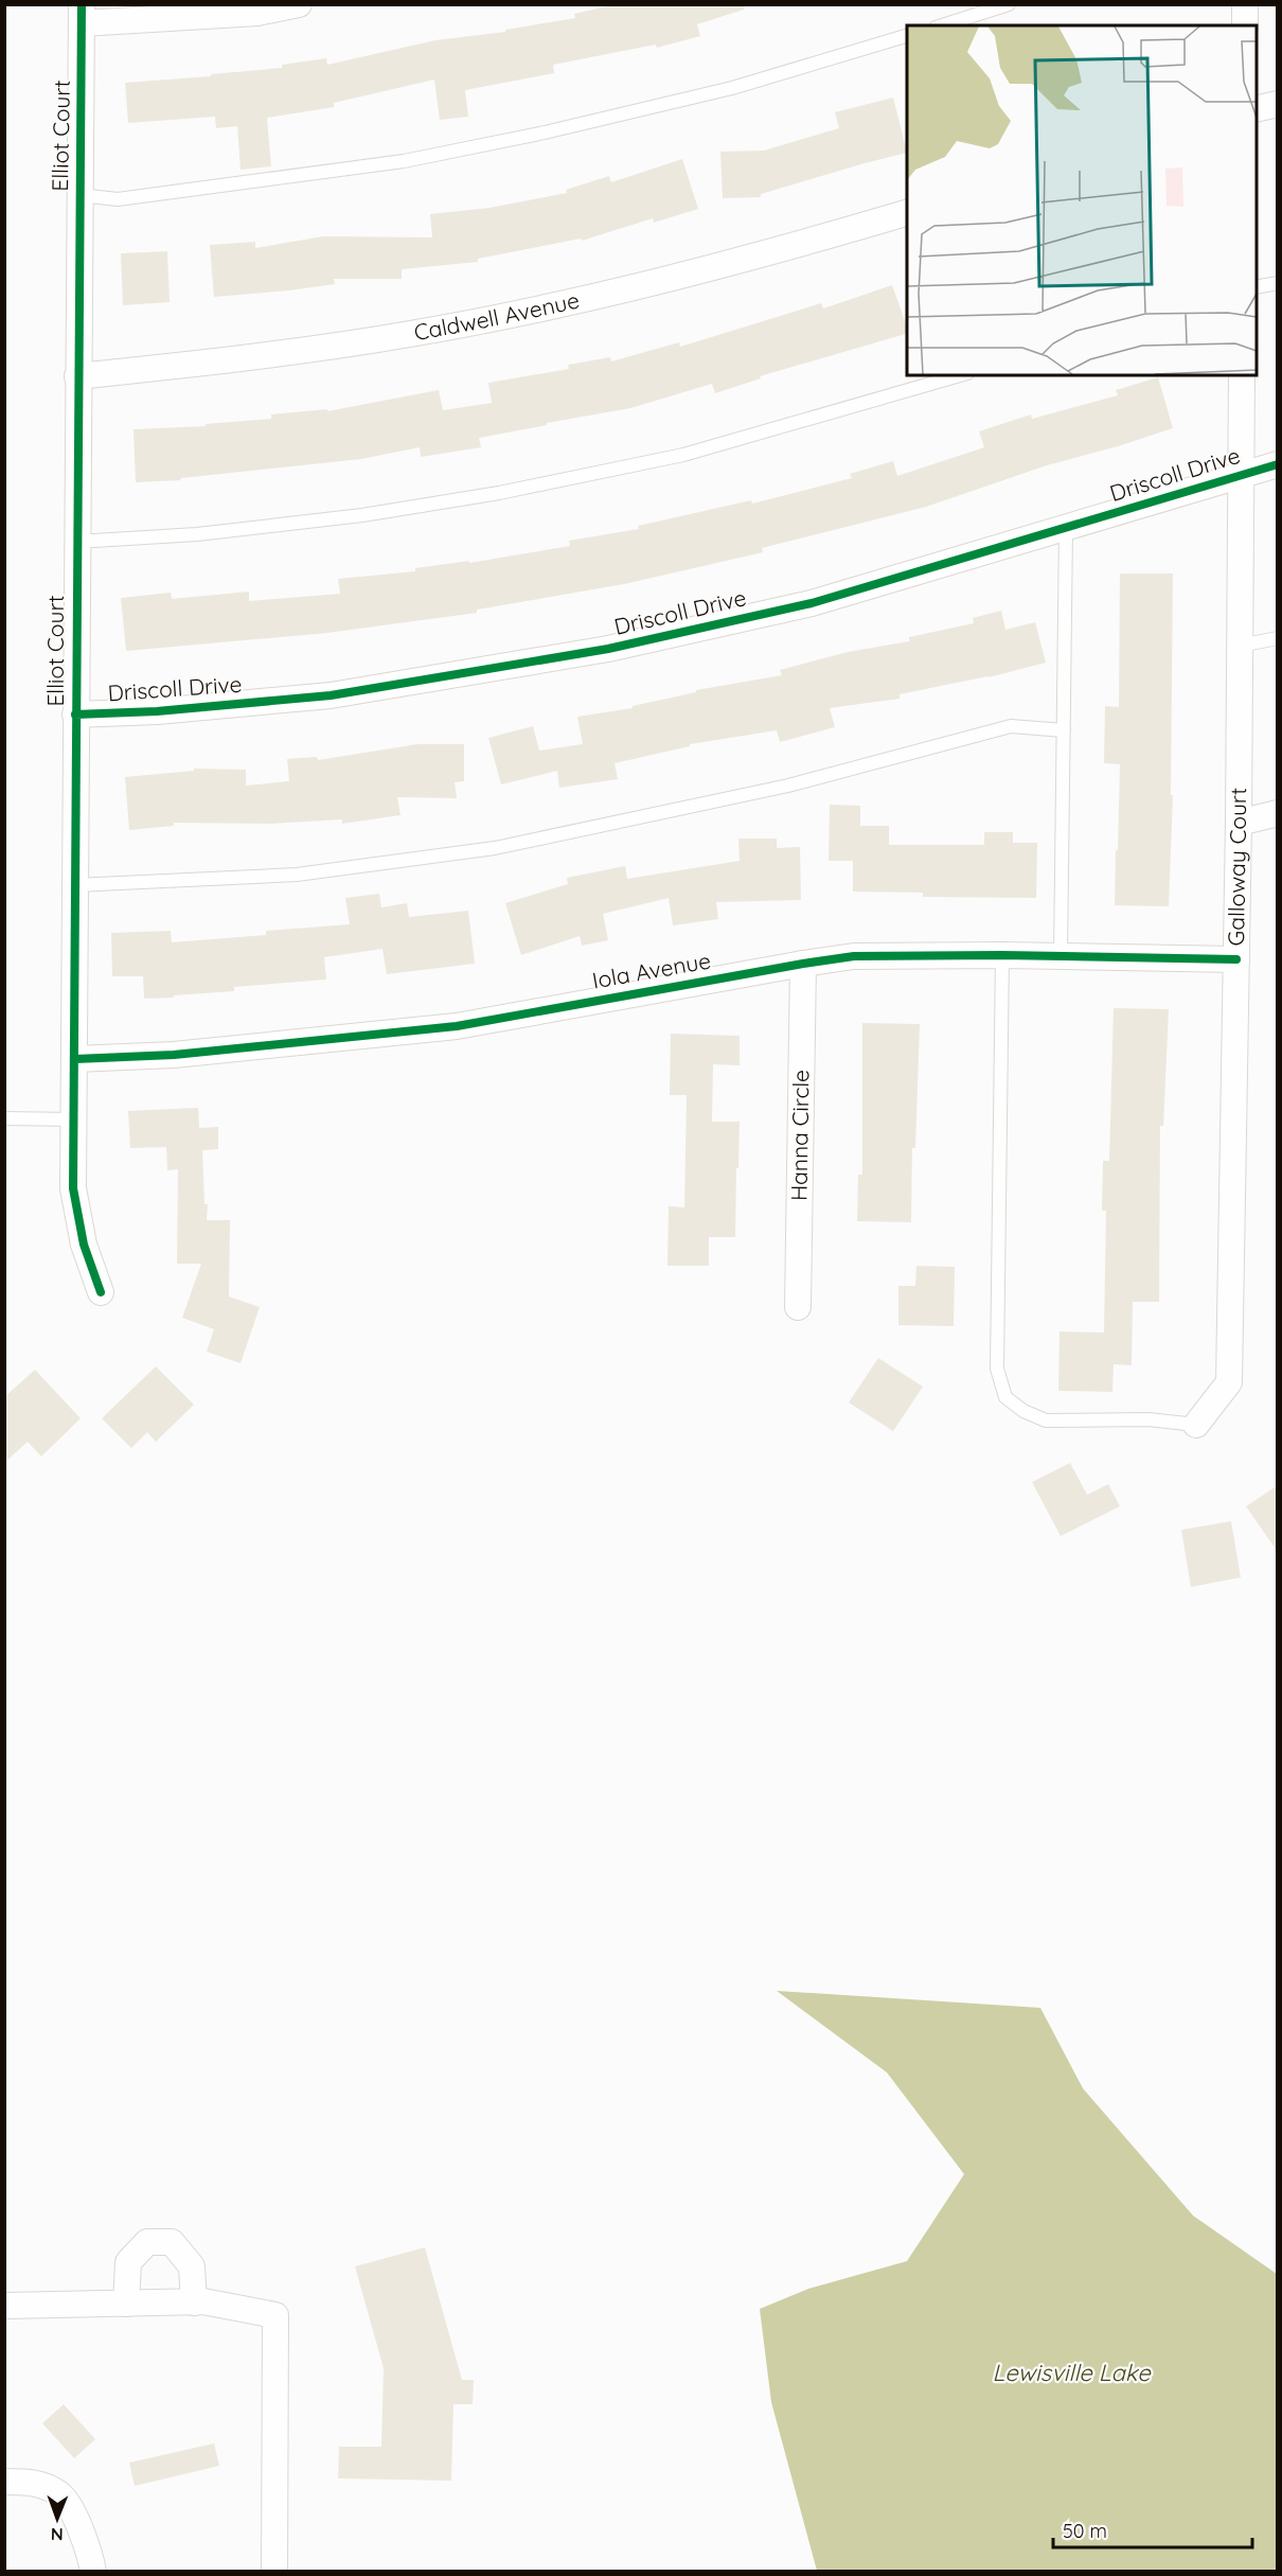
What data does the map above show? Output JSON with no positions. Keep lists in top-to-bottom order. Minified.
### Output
{"streets":{"street":["Elliot Court","Caldwell Avenue","Driscoll Drive","Galloway Court","Iola Avenue","Hanna Circle"]},"crossings":[["Elliot Court","Caldwell Avenue"],["Elliot Court","Driscoll Drive"],["Elliot Court","Iola Avenue"],["Driscoll Drive","Galloway Court"],["Galloway Court","Iola Avenue"],["Iola Avenue","Hanna Circle"]],"water":["Lewisville Lake"],"scale_bar":"50 m","north":"bottom"}
